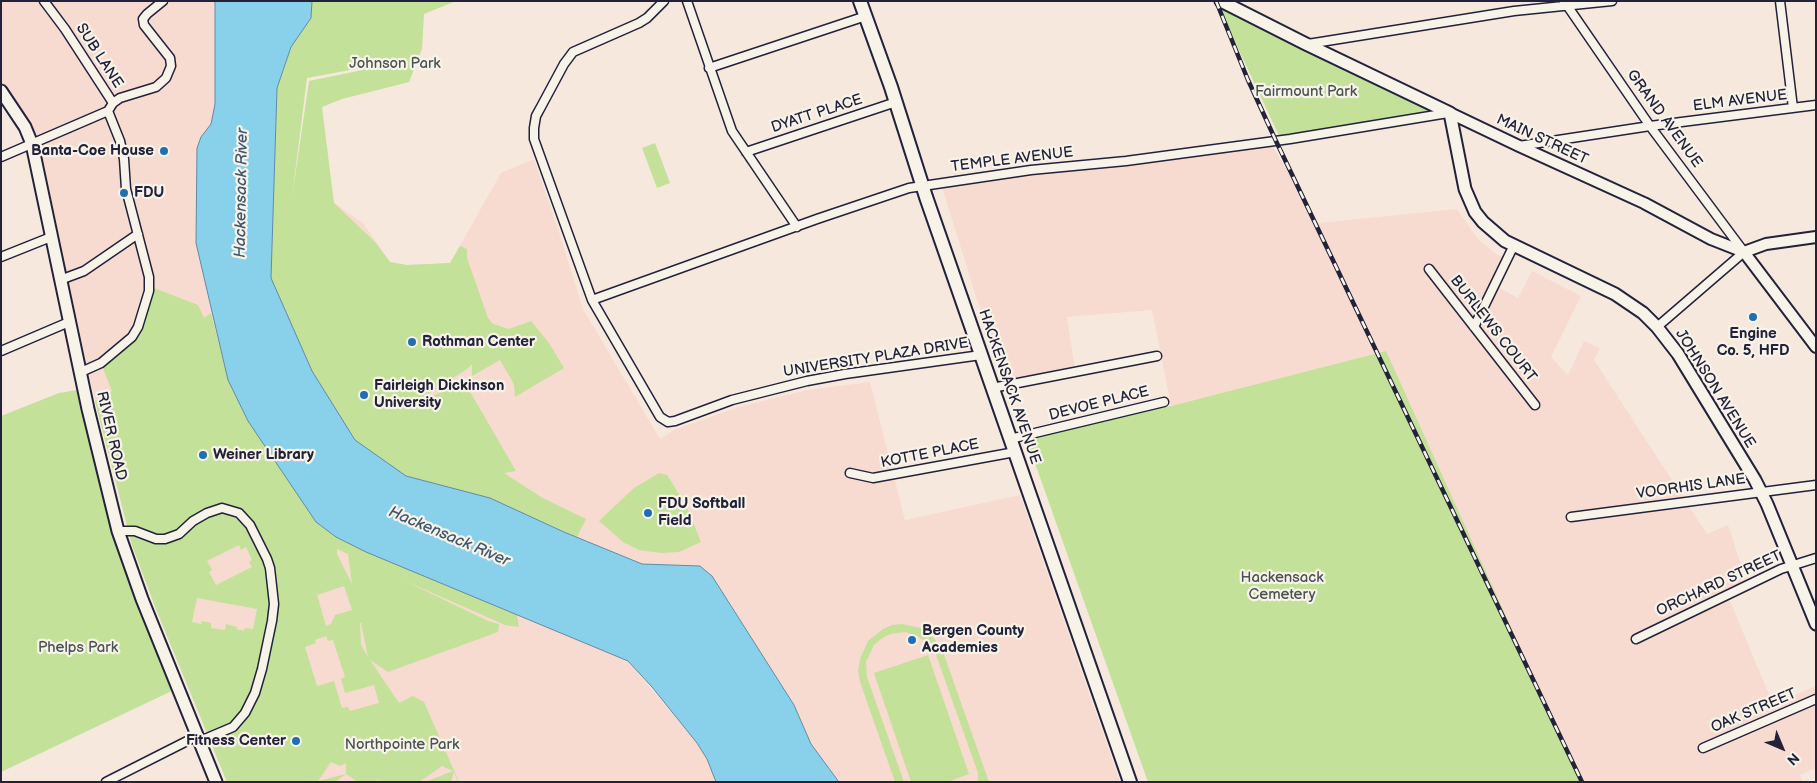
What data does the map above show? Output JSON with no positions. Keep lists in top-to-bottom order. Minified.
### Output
{"streets":{"main road":["MAIN STREET","HACKENSACK AVENUE","JOHNSON AVENUE","RIVER ROAD"],"street":["SUB LANE","ELM AVENUE","DYATT PLACE","GRAND AVENUE","TEMPLE AVENUE","BURLEWS COURT","UNIVERSITY PLAZA DRIVE","DEVOE PLACE","KOTTE PLACE","VOORHIS LANE","ORCHARD STREET","OAK STREET"]},"crossings":[["ELM AVENUE","GRAND AVENUE"],["ELM AVENUE","MAIN STREET"],["DYATT PLACE","HACKENSACK AVENUE"],["GRAND AVENUE","MAIN STREET"],["MAIN STREET","TEMPLE AVENUE"],["MAIN STREET","JOHNSON AVENUE"],["TEMPLE AVENUE","UNIVERSITY PLAZA DRIVE"],["TEMPLE AVENUE","HACKENSACK AVENUE"],["TEMPLE AVENUE","JOHNSON AVENUE"],["UNIVERSITY PLAZA DRIVE","HACKENSACK AVENUE"],["HACKENSACK AVENUE","DEVOE PLACE"],["HACKENSACK AVENUE","KOTTE PLACE"],["JOHNSON AVENUE","VOORHIS LANE"],["JOHNSON AVENUE","ORCHARD STREET"]],"water":["Hackensack River"],"parks":["Johnson Park","Fairmount Park","Hackensack Cemetery","Phelps Park","Northpointe Park"],"places":["Banta-Coe House","FDU","Engine Co. 5, HFD","Rothman Center","Fairleigh Dickinson University","Weiner Library","FDU Softball Field","Bergen County Academies","Fitness Center"],"north":"bottom right"}
